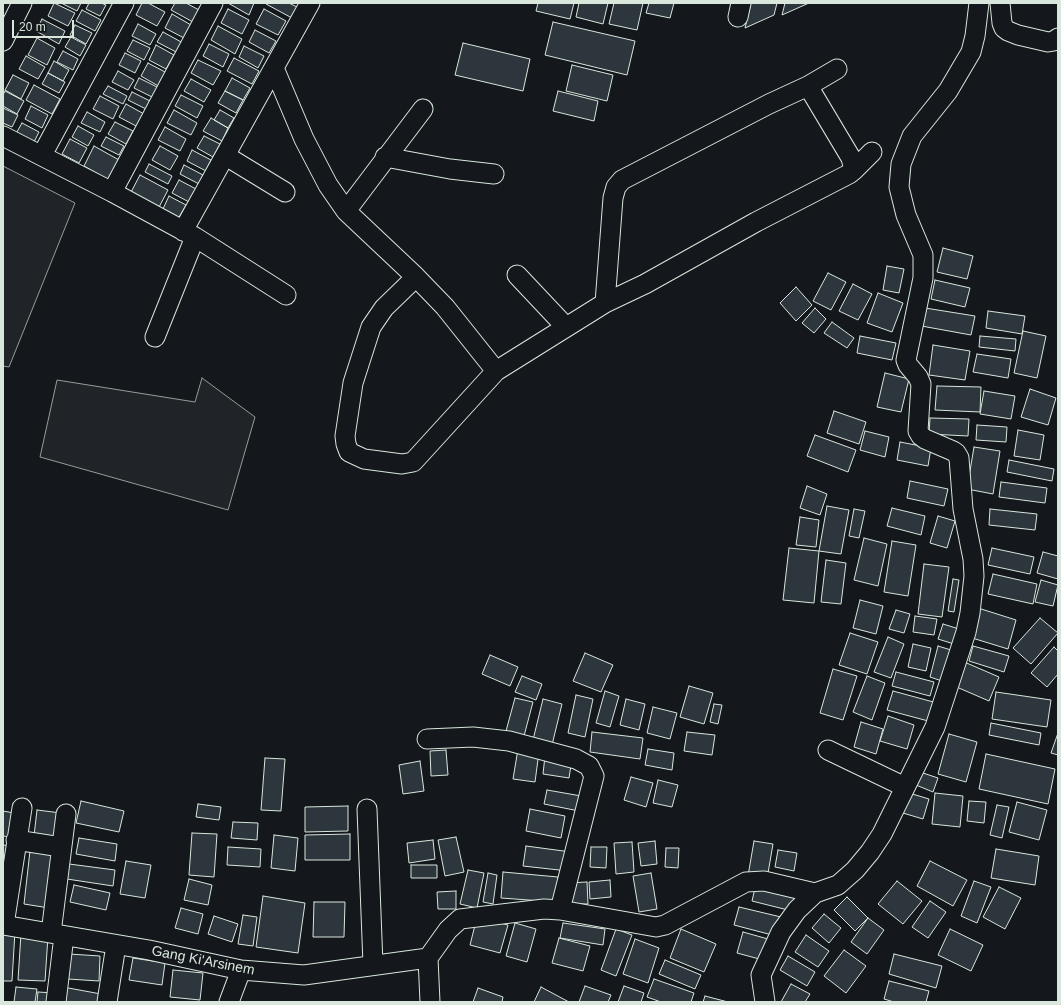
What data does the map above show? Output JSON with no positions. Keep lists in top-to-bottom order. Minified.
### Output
{"streets":{"street":["Gang Ki'Arsinem"]},"scale_bar":"20 m"}
